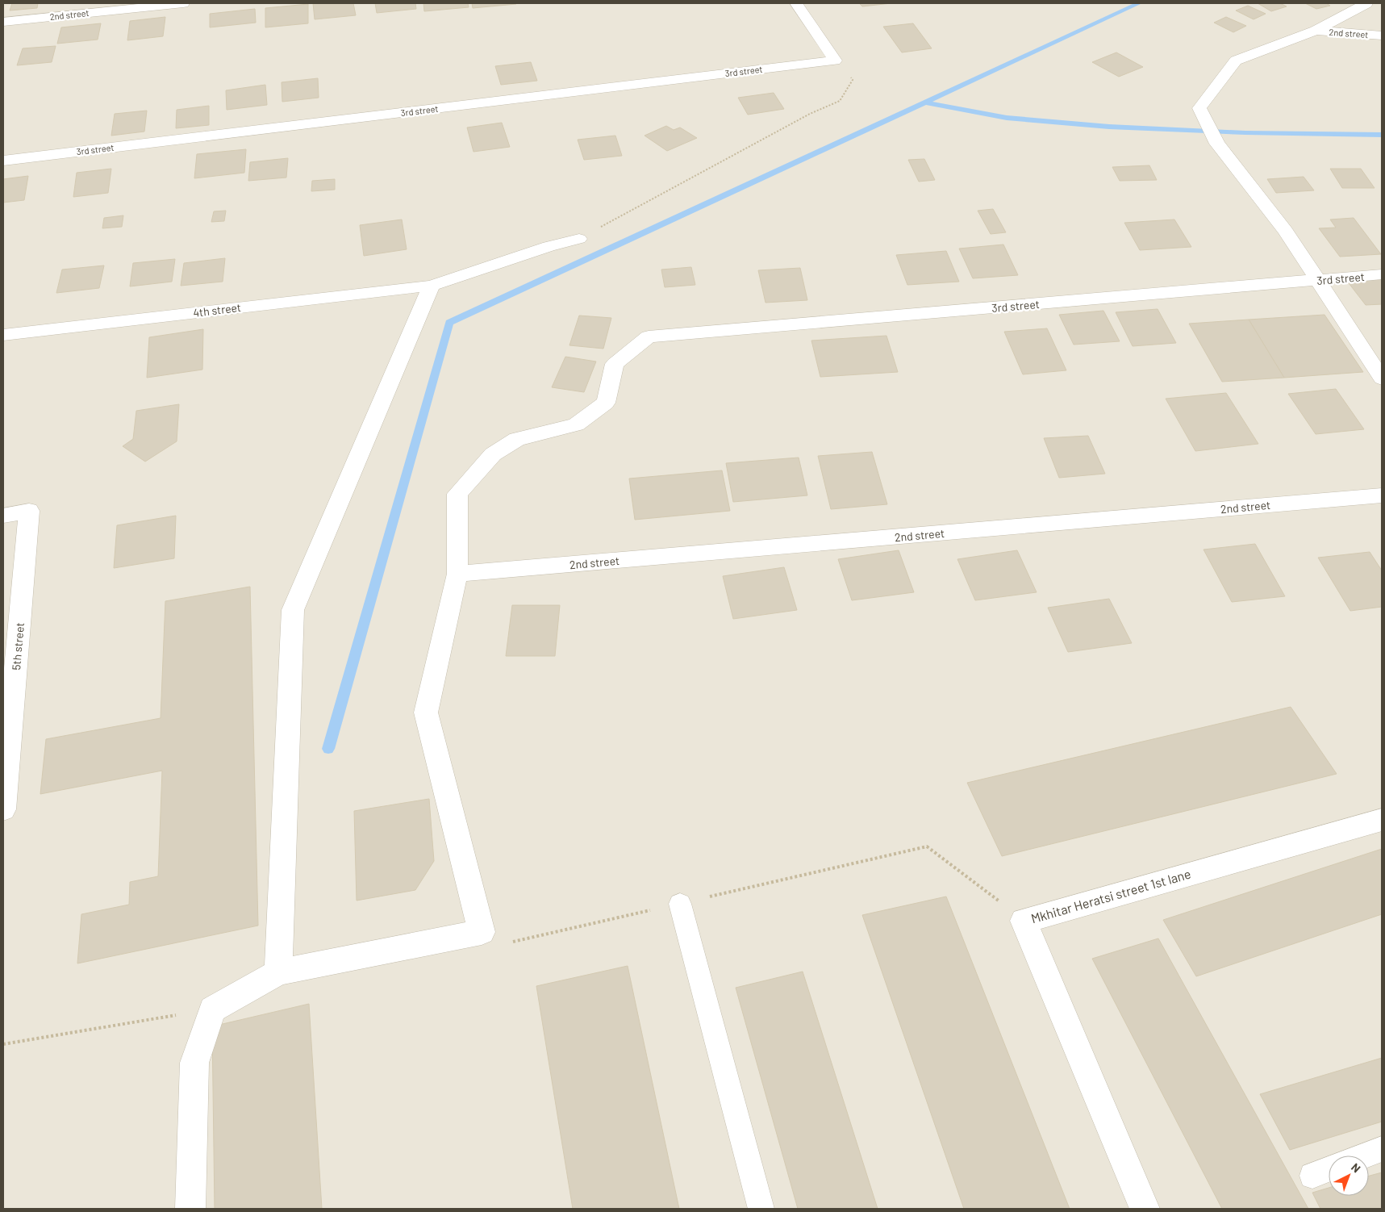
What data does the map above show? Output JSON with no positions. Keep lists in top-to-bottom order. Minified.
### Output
{"streets":{"street":["2nd street","3rd street","4th street","5th street","Mkhitar Heratsi street 1st lane"]},"crossings":[["2nd street","3rd street"]],"north":"top right"}
